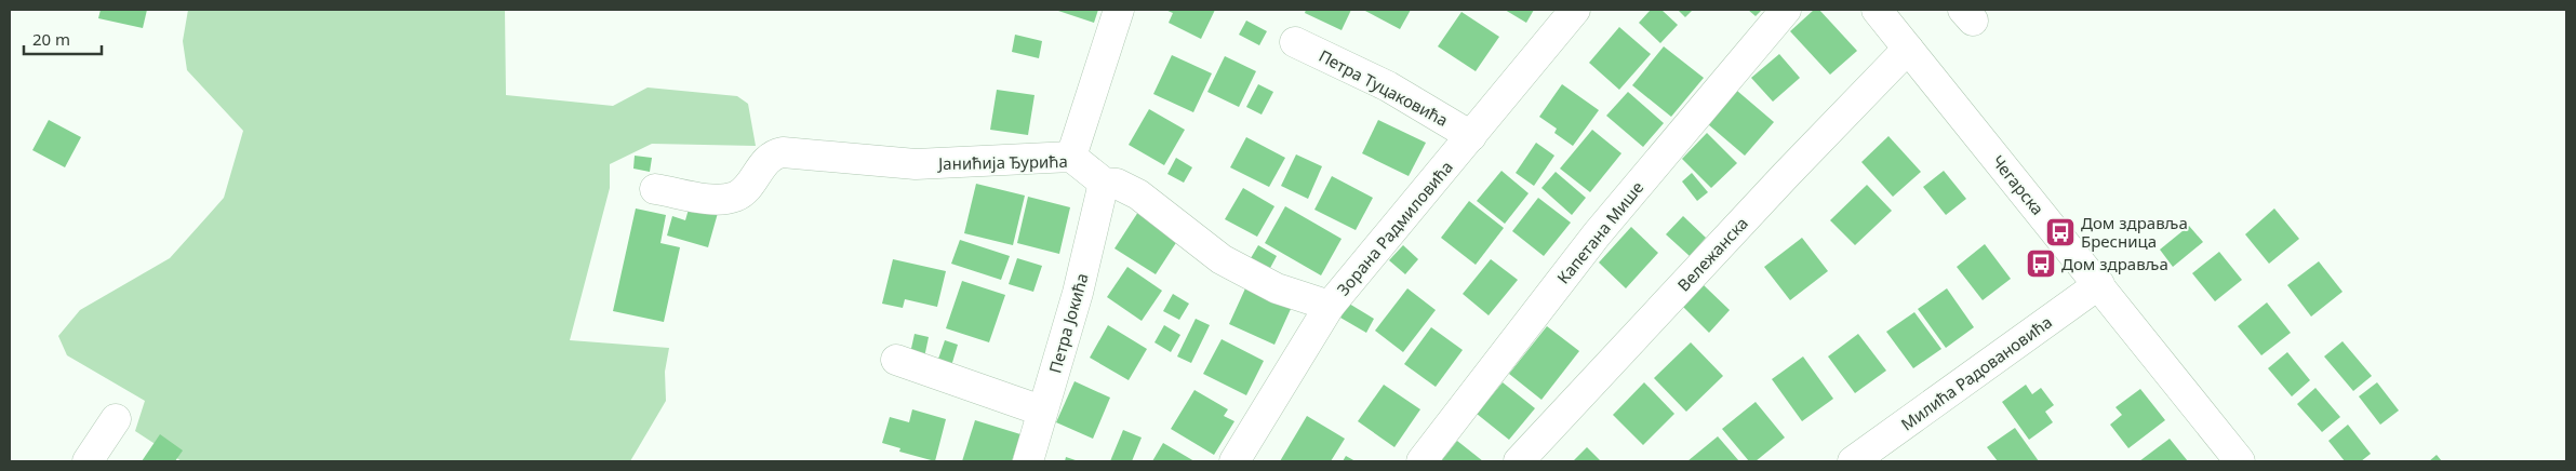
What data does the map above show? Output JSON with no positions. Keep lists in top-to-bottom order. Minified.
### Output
{"streets":{"street":["Петра Туцаковића","Јанићија Ђурића","Чегарска","Зорана Радмиловића","Капетана Мише","Вележанска","Петра Јокића","Милића Радовановића"]},"crossings":[["Петра Туцаковића","Зорана Радмиловића"],["Јанићија Ђурића","Зорана Радмиловића"],["Јанићија Ђурића","Петра Јокића"],["Чегарска","Вележанска"],["Чегарска","Милића Радовановића"]],"places":{"bus stop":["Дом здравља Бресница","Дом здравља"]},"scale_bar":"20 m"}
